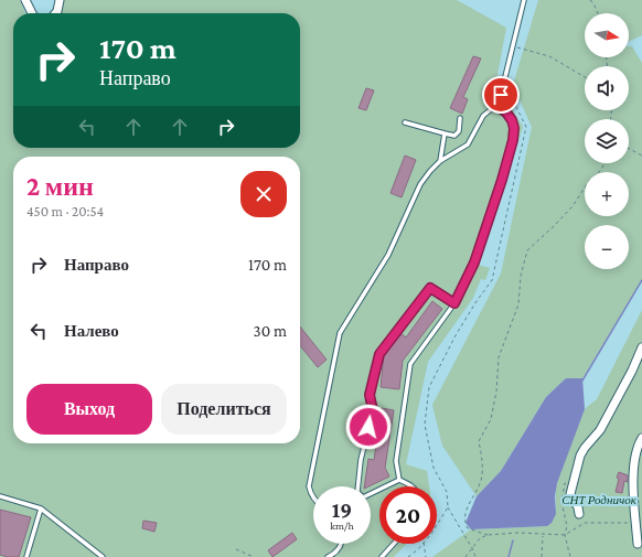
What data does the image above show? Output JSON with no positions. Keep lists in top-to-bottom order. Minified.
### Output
{"parks":["СНТ Родничок"],"north":"right","page":{"map_buttons":["+","−"],"turn":["170 m","Направо"],"heading":["2 мин","450 m · 20:54"],"list":[{"name":"Направо","value":"170 m"},{"name":"Налево","value":"30 m"}],"buttons":["Выход","Поделиться"],"speed":"19 km/h","limit":"20"}}
